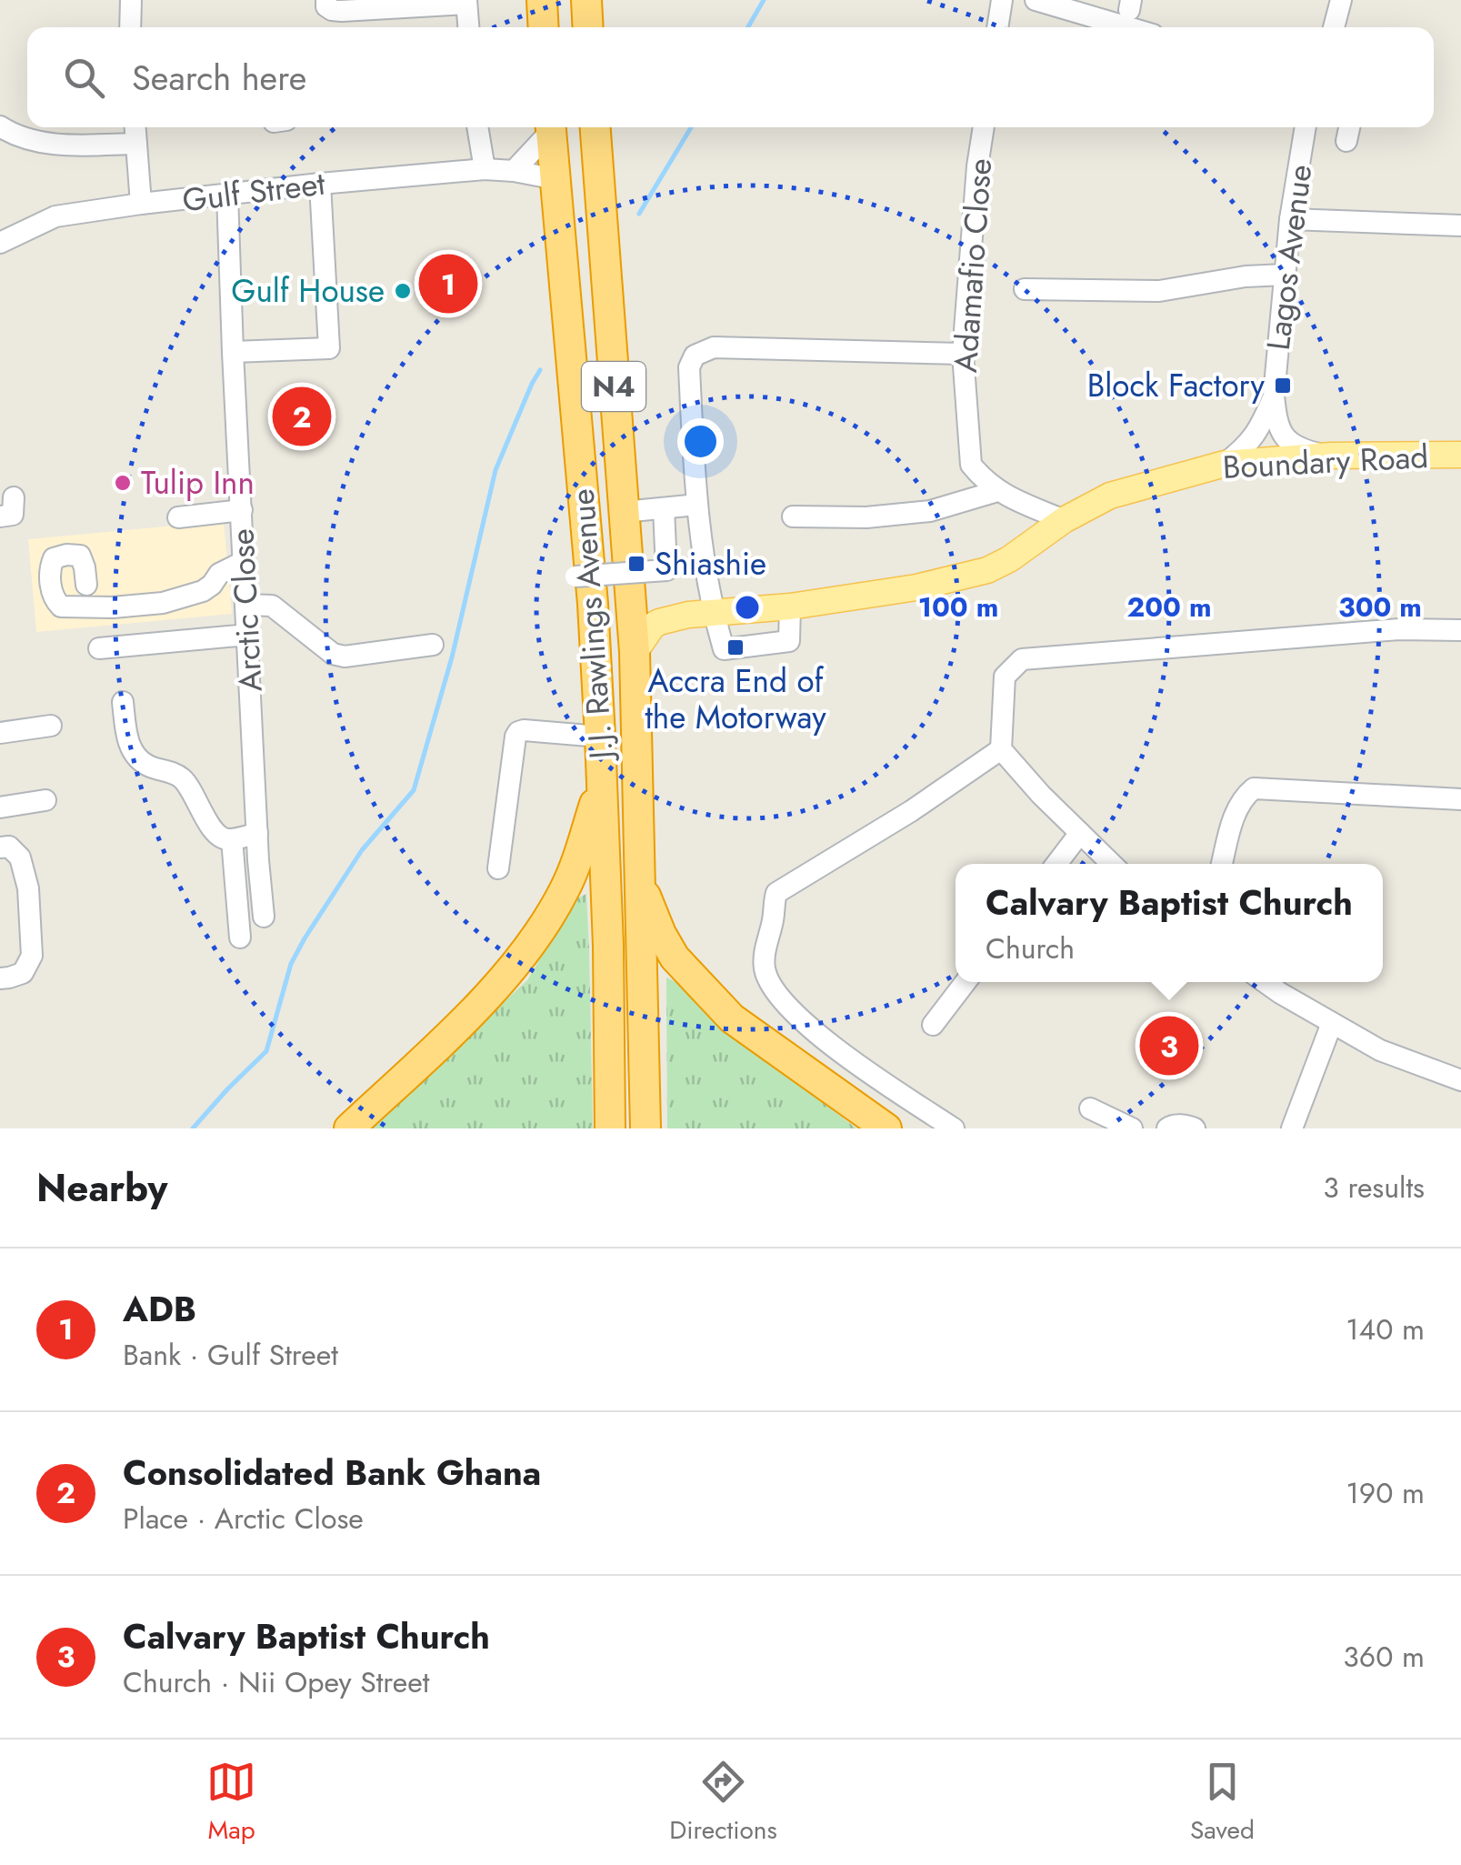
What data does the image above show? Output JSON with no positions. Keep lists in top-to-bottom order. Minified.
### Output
{"streets":{"highway":["N4","J.J. Rawlings Avenue"],"main road":["Boundary Road"],"street":["Gulf Street","Lagos Avenue","Adamafio Close","Arctic Close"]},"crossings":[["Gulf Street","Arctic Close"],["Gulf Street","J.J. Rawlings Avenue"],["Lagos Avenue","Boundary Road"],["Adamafio Close","Boundary Road"],["Boundary Road","J.J. Rawlings Avenue"]],"places":{"other":["Gulf House","Tulip Inn"],"transit":["Block Factory","Shiashie","Accra End of the Motorway"]},"page":{"search":"Search here","pins":["1","2","3"],"popup":["Calvary Baptist Church","Church"],"heading":["Nearby","3 results"],"list":[{"mark":"1","name":"ADB","note":"Bank · Gulf Street","value":"140 m"},{"mark":"2","name":"Consolidated Bank Ghana","note":"Place · Arctic Close","value":"190 m"},{"mark":"3","name":"Calvary Baptist Church","note":"Church · Nii Opey Street","value":"360 m"}],"nav":["Map","Directions","Saved"]},"rings":["100 m","200 m","300 m"]}
